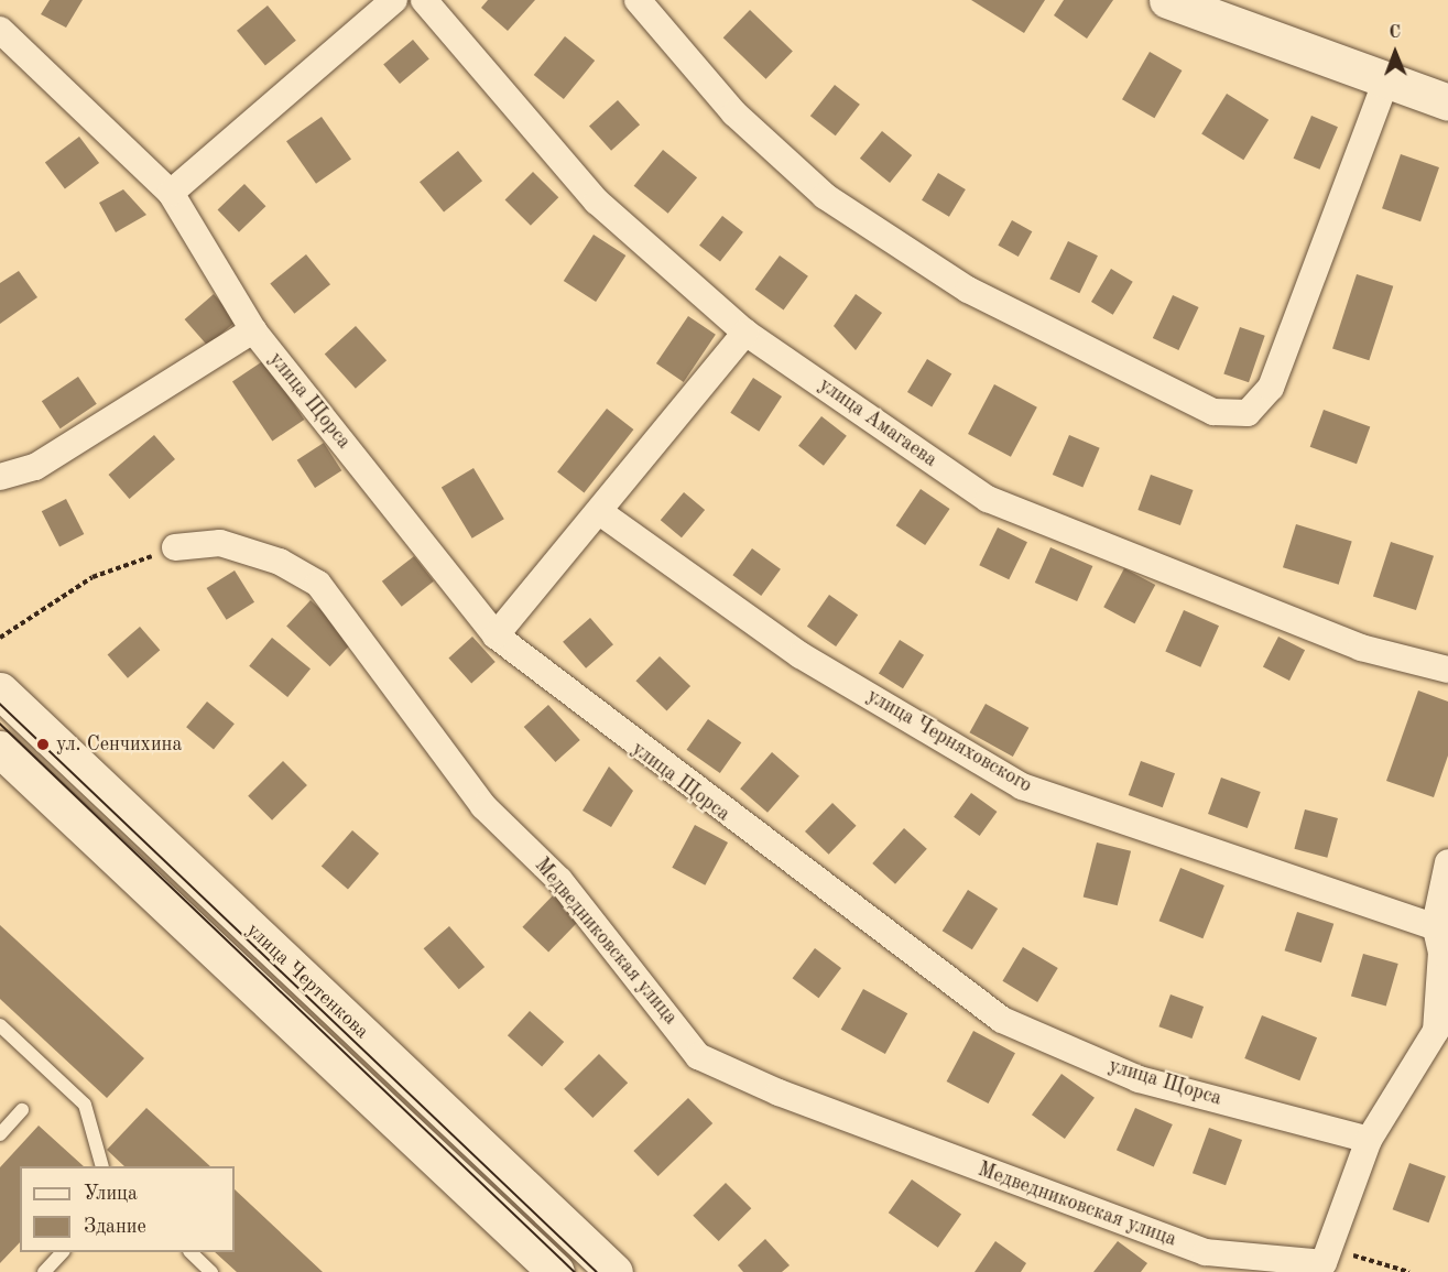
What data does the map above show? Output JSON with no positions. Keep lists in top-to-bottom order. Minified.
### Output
{"streets":{"street":["улица Щорса","улица Амагаева","улица Черняховского","Медведниковская улица","улица Чертенкова"]},"places":["ул. Сенчихина"],"legend":["Улица","Здание"],"north":"top"}
